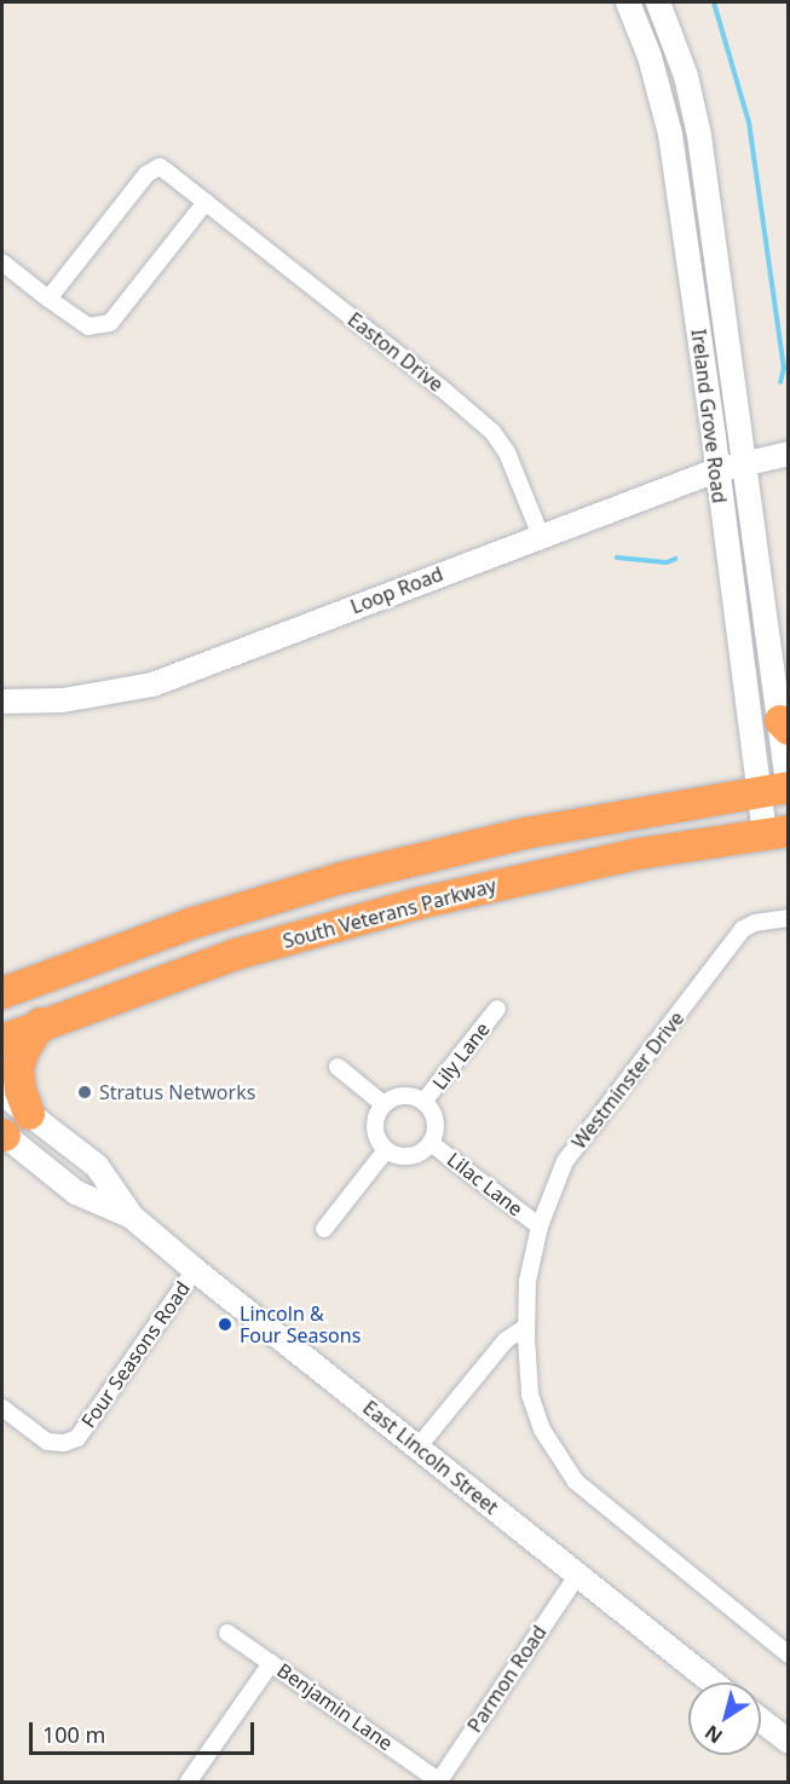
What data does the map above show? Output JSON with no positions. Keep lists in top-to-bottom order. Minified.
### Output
{"streets":{"highway":["South Veterans Parkway"],"main road":["Ireland Grove Road","Loop Road","East Lincoln Street"],"street":["Easton Drive","Lily Lane","Westminster Drive","Lilac Lane","Four Seasons Road","Parmon Road","Benjamin Lane"]},"crossings":[["Easton Drive","Loop Road"],["Ireland Grove Road","Loop Road"],["Ireland Grove Road","South Veterans Parkway"],["Lily Lane","Lilac Lane"],["Westminster Drive","Lilac Lane"],["Four Seasons Road","East Lincoln Street"],["East Lincoln Street","Parmon Road"],["Parmon Road","Benjamin Lane"]],"places":["Stratus Networks","Lincoln & Four Seasons"],"scale_bar":"100 m","north":"bottom left"}
